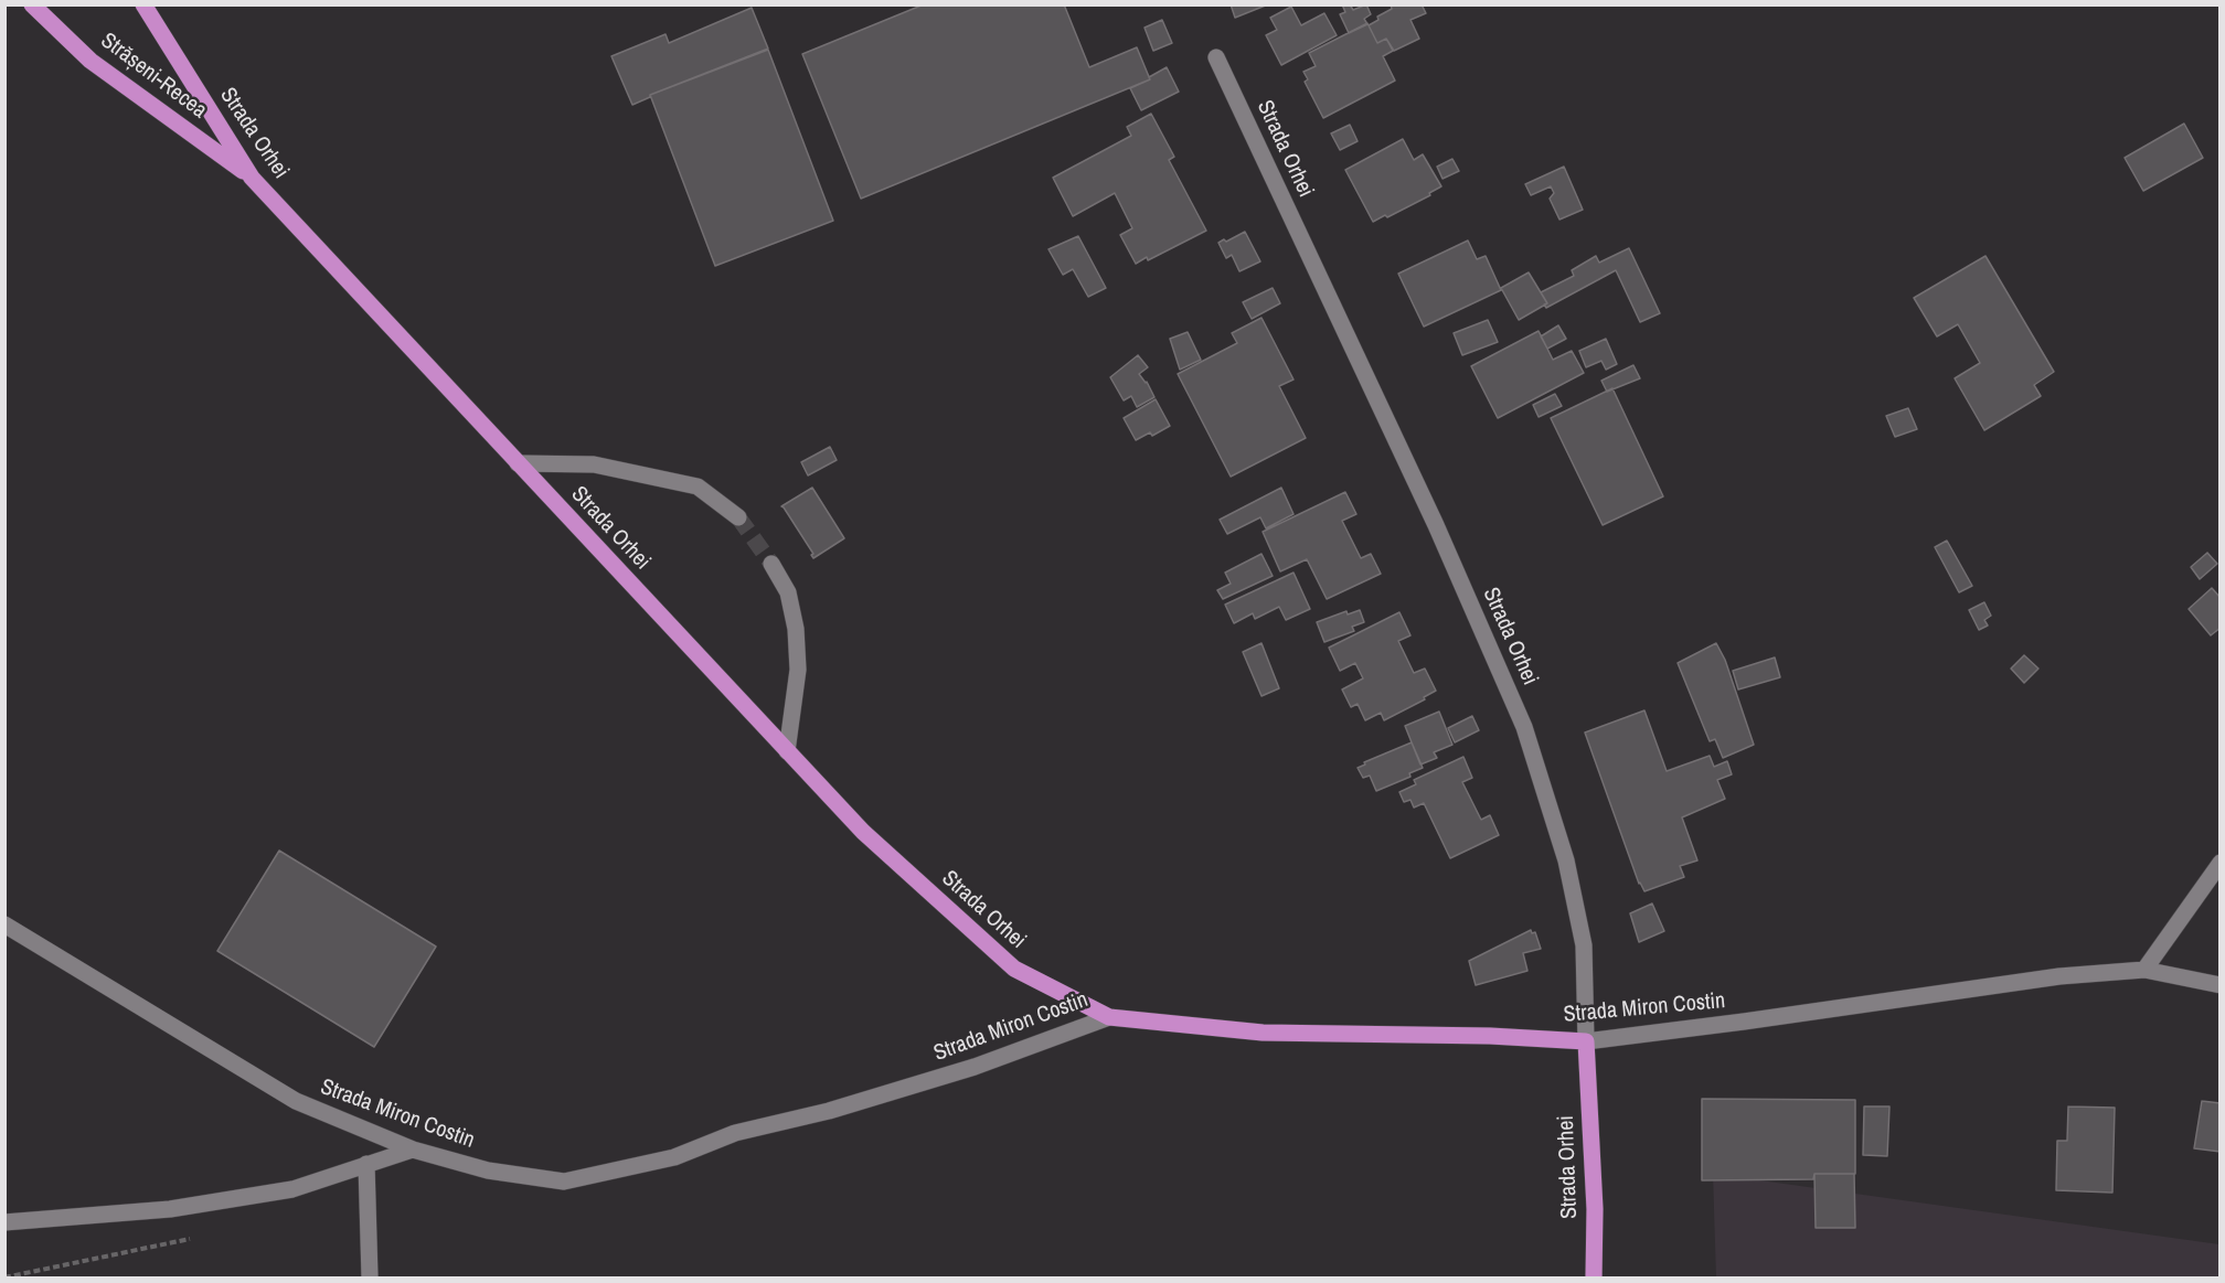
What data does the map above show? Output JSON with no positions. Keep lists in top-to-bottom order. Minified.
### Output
{"streets":{"main road":["Strășeni-Recea","Strada Orhei","Strada Miron Costin"]},"crossings":[["Strășeni-Recea","Strada Orhei"],["Strada Orhei","Strada Miron Costin"]]}
